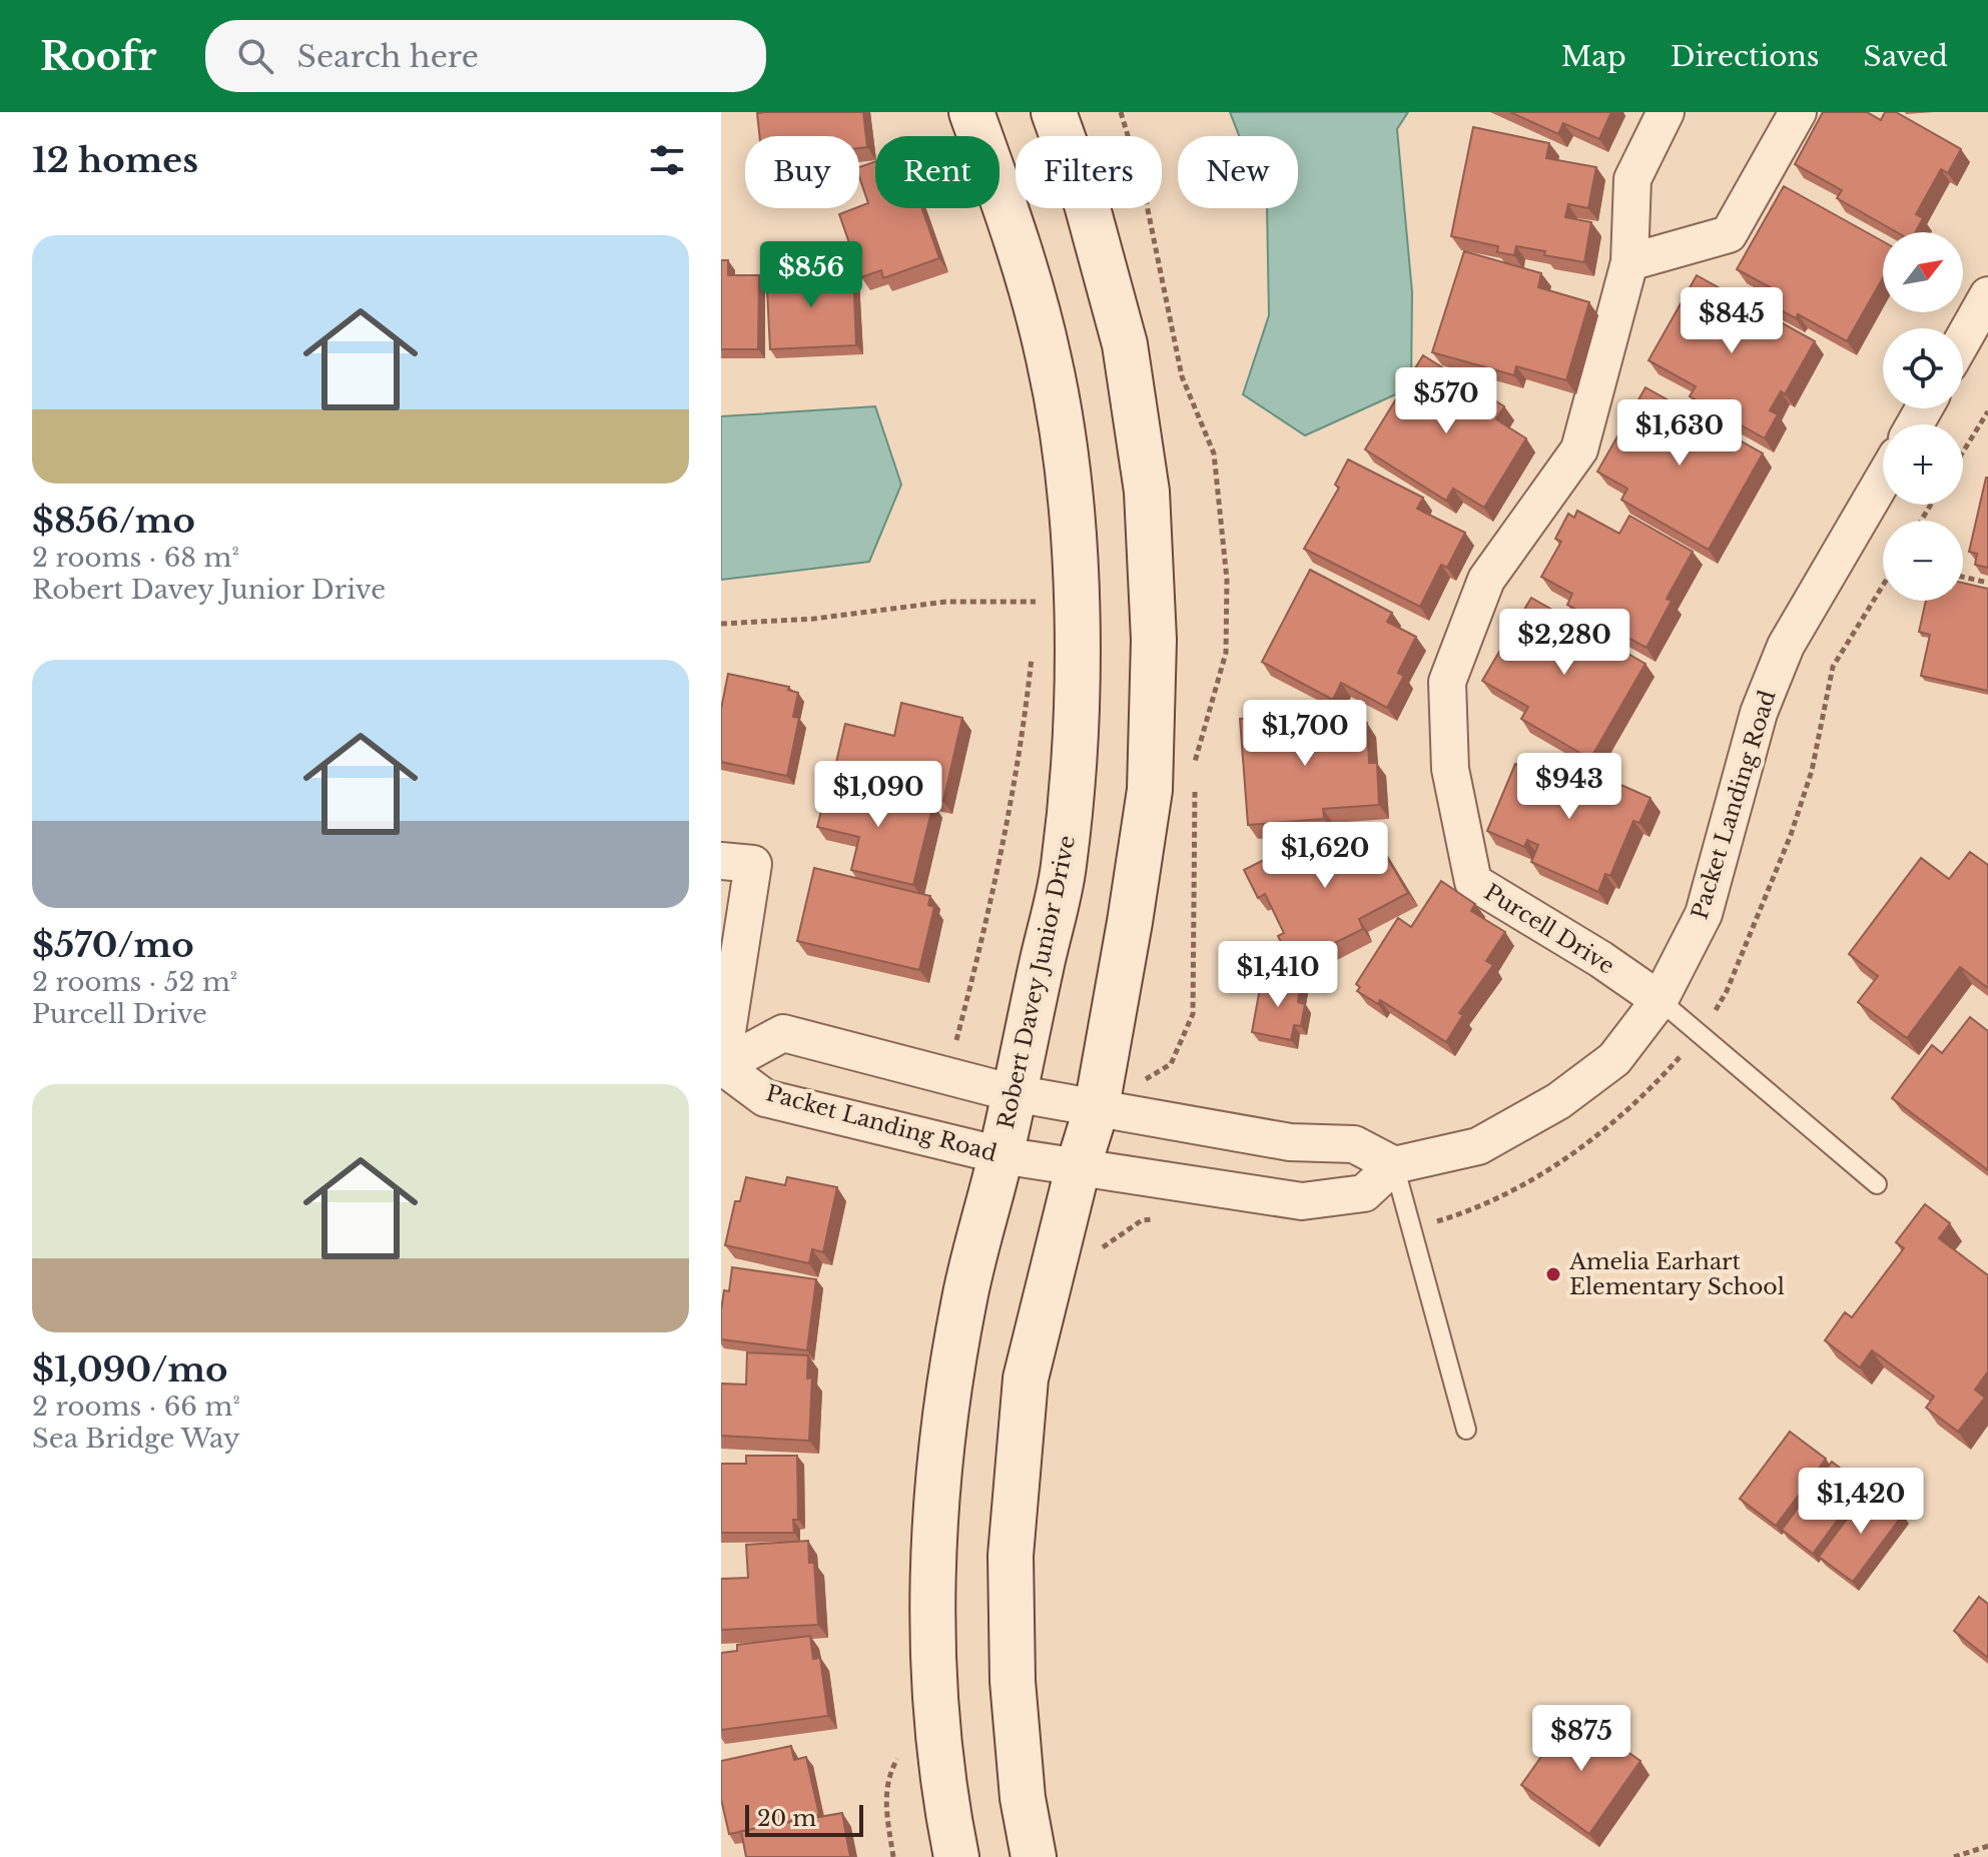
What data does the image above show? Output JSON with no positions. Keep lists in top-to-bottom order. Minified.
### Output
{"streets":{"main road":["Robert Davey Junior Drive"],"street":["Packet Landing Road","Purcell Drive"]},"crossings":[["Packet Landing Road","Purcell Drive"],["Packet Landing Road","Robert Davey Junior Drive"]],"places":["Amelia Earhart Elementary School"],"scale_bar":"20 m","north":"top right","page":{"header":"Roofr","search":"Search here","nav":["Map","Directions","Saved"],"heading":"12 homes","chip":["Buy","Rent","Filters","New"],"list":[{"name":"$856/mo","note":"2 rooms · 68 m² · Robert Davey Junior Drive"},{"name":"$570/mo","note":"2 rooms · 52 m² · Purcell Drive"},{"name":"$1,090/mo","note":"2 rooms · 66 m² · Sea Bridge Way"}],"map_buttons":["+","−"],"price":["$856","$845","$570","$1,630","$2,280","$1,700","$943","$1,090","$1,620","$1,410","$1,420","$875"],"scale":"20 m"}}
